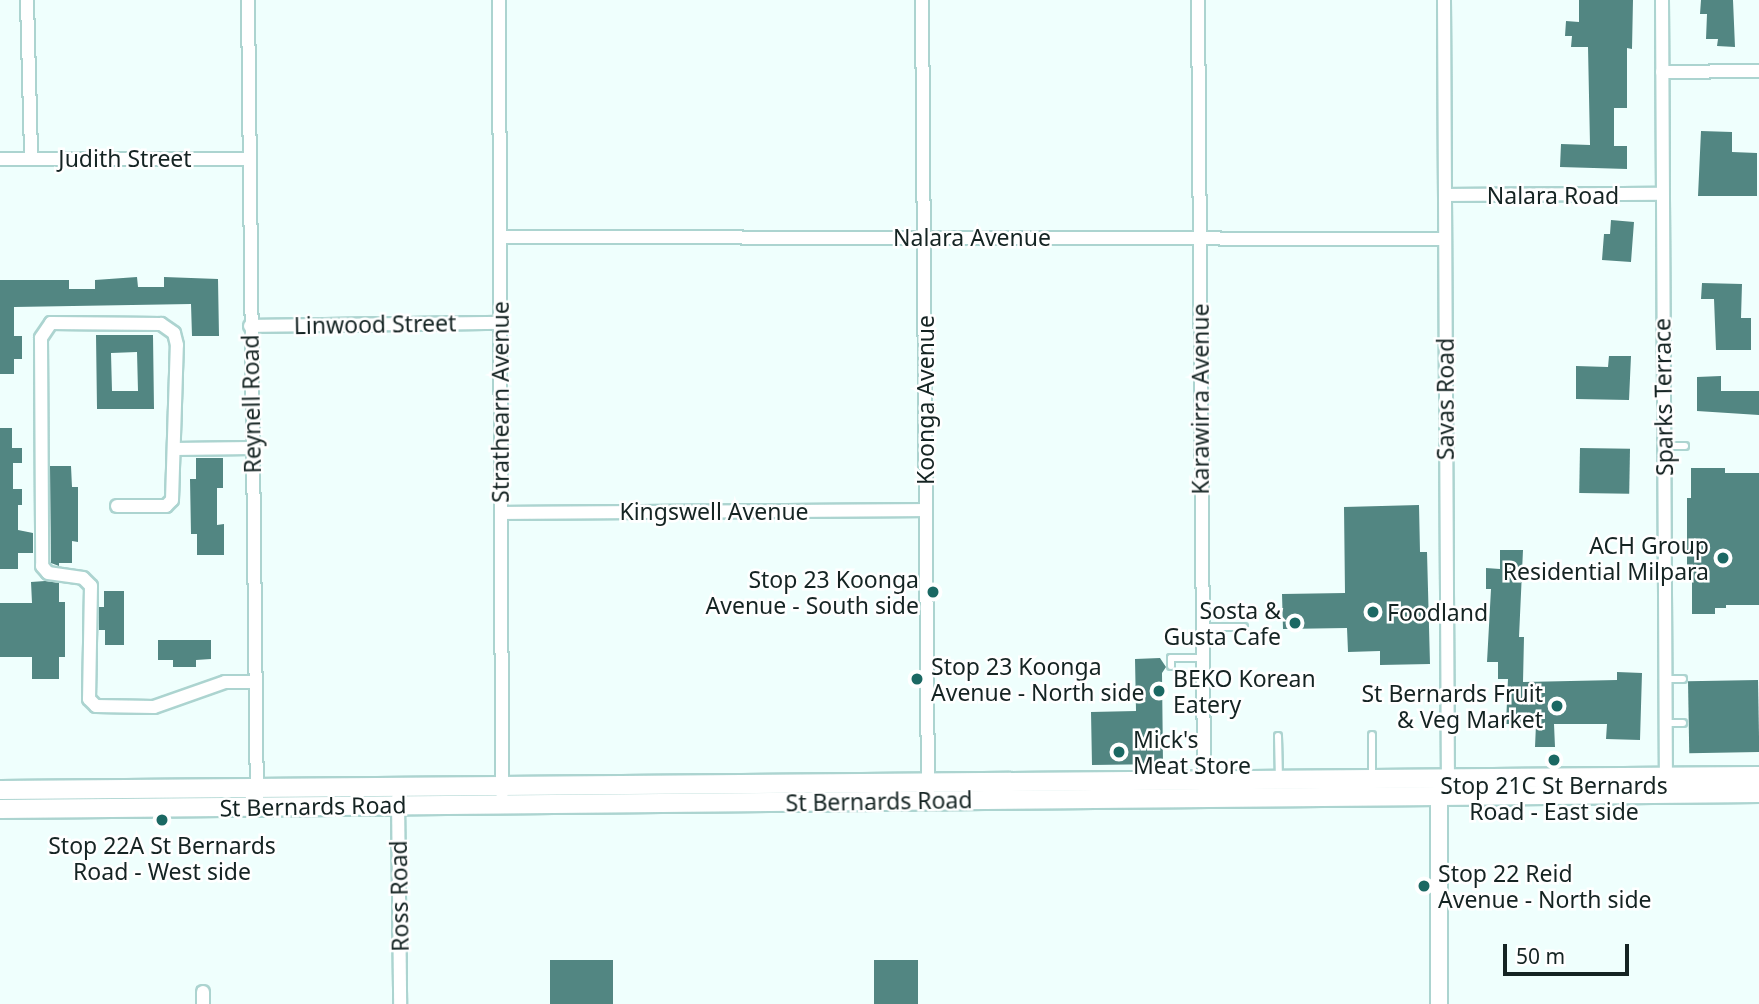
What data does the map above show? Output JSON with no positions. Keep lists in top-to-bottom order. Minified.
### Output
{"streets":{"main road":["St Bernards Road"],"street":["Judith Street","Nalara Road","Nalara Avenue","Linwood Street","Sparks Terrace","Karawirra Avenue","Savas Road","Koonga Avenue","Strathearn Avenue","Reynell Road","Kingswell Avenue","Ross Road"]},"crossings":[["Judith Street","Reynell Road"],["Nalara Road","Sparks Terrace"],["Nalara Road","Savas Road"],["Nalara Avenue","Karawirra Avenue"],["Nalara Avenue","Savas Road"],["Nalara Avenue","Koonga Avenue"],["Nalara Avenue","Strathearn Avenue"],["Linwood Street","Strathearn Avenue"],["Linwood Street","Reynell Road"],["Sparks Terrace","St Bernards Road"],["Karawirra Avenue","St Bernards Road"],["Savas Road","St Bernards Road"],["Koonga Avenue","Kingswell Avenue"],["Koonga Avenue","St Bernards Road"],["Strathearn Avenue","Kingswell Avenue"],["Strathearn Avenue","St Bernards Road"],["Reynell Road","St Bernards Road"],["St Bernards Road","Ross Road"]],"places":["ACH Group Residential Milpara","Stop 23 Koonga Avenue - South side","Foodland","Sosta & Gusta Cafe","Stop 23 Koonga Avenue - North side","BEKO Korean Eatery","St Bernards Fruit & Veg Market","Mick's Meat Store","Stop 21C St Bernards Road - East side","Stop 22A St Bernards Road - West side","Stop 22 Reid Avenue - North side"],"scale_bar":"50 m"}
